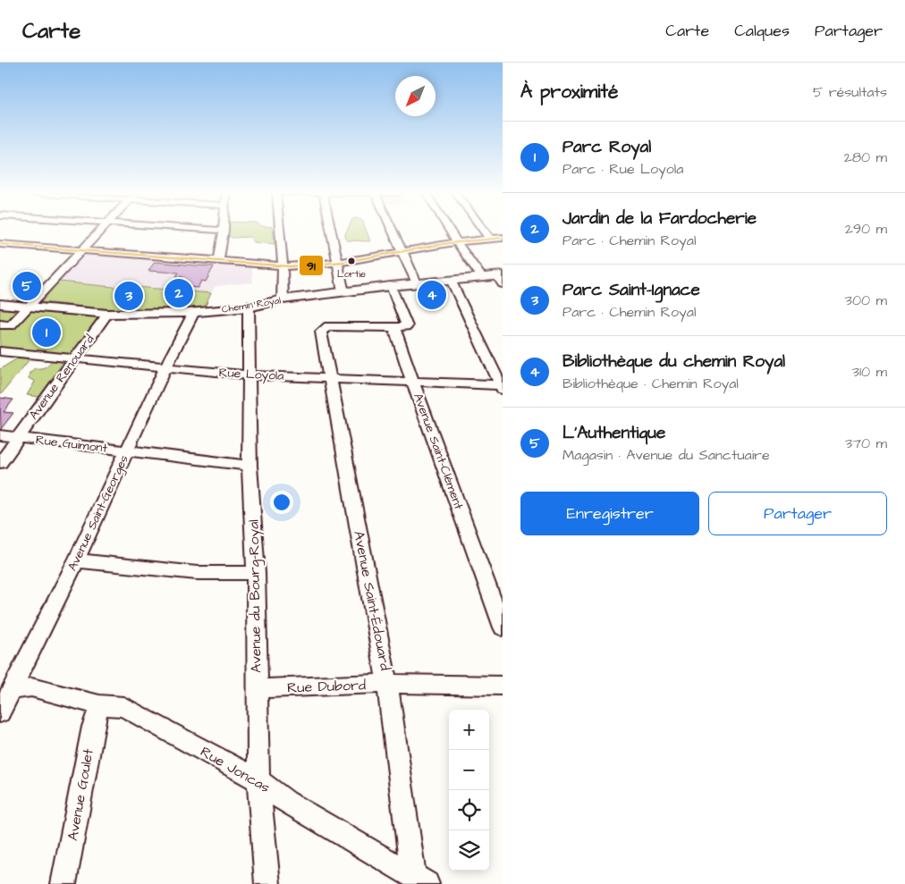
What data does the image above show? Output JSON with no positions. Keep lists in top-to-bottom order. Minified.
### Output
{"streets":{"main road":["Chemin Royal"],"street":["Rue Loyola","Avenue Renouard","Rue Guimont","Avenue Saint-Clément","Avenue Saint-Georges","Avenue du Bourg-Royal","Avenue Saint-Édouard","Rue Dubord","Rue Joncas","Avenue Goulet"]},"crossings":[["Chemin Royal","Avenue Renouard"],["Chemin Royal","Avenue Saint-Georges"],["Chemin Royal","Avenue du Bourg-Royal"],["Rue Loyola","Avenue Renouard"],["Rue Loyola","Avenue Saint-Clément"],["Rue Loyola","Avenue Saint-Georges"],["Rue Loyola","Avenue du Bourg-Royal"],["Rue Loyola","Avenue Saint-Édouard"],["Avenue Renouard","Rue Guimont"],["Rue Guimont","Avenue Saint-Georges"],["Rue Guimont","Avenue du Bourg-Royal"],["Avenue Saint-Clément","Avenue Saint-Édouard"],["Avenue Saint-Georges","Rue Joncas"],["Avenue du Bourg-Royal","Rue Dubord"],["Avenue du Bourg-Royal","Rue Joncas"],["Avenue Saint-Édouard","Rue Dubord"],["Avenue Saint-Édouard","Rue Joncas"],["Rue Joncas","Avenue Goulet"]],"places":["Lortie"],"lines":["transit line 91"],"north":"bottom left","page":{"header":"Carte","nav":["Carte","Calques","Partager"],"heading":["À proximité","5 résultats"],"list":[{"mark":"1","name":"Parc Royal","note":"Parc · Rue Loyola","value":"280 m"},{"mark":"2","name":"Jardin de la Fardocherie","note":"Parc · Chemin Royal","value":"290 m"},{"mark":"3","name":"Parc Saint-Ignace","note":"Parc · Chemin Royal","value":"300 m"},{"mark":"4","name":"Bibliothèque du chemin Royal","note":"Bibliothèque · Chemin Royal","value":"310 m"},{"mark":"5","name":"L'Authentique","note":"Magasin · Avenue du Sanctuaire","value":"370 m"}],"pins":["5","2","4","3","1"],"buttons":["Enregistrer","Partager"],"map_buttons":["+","−"]}}
